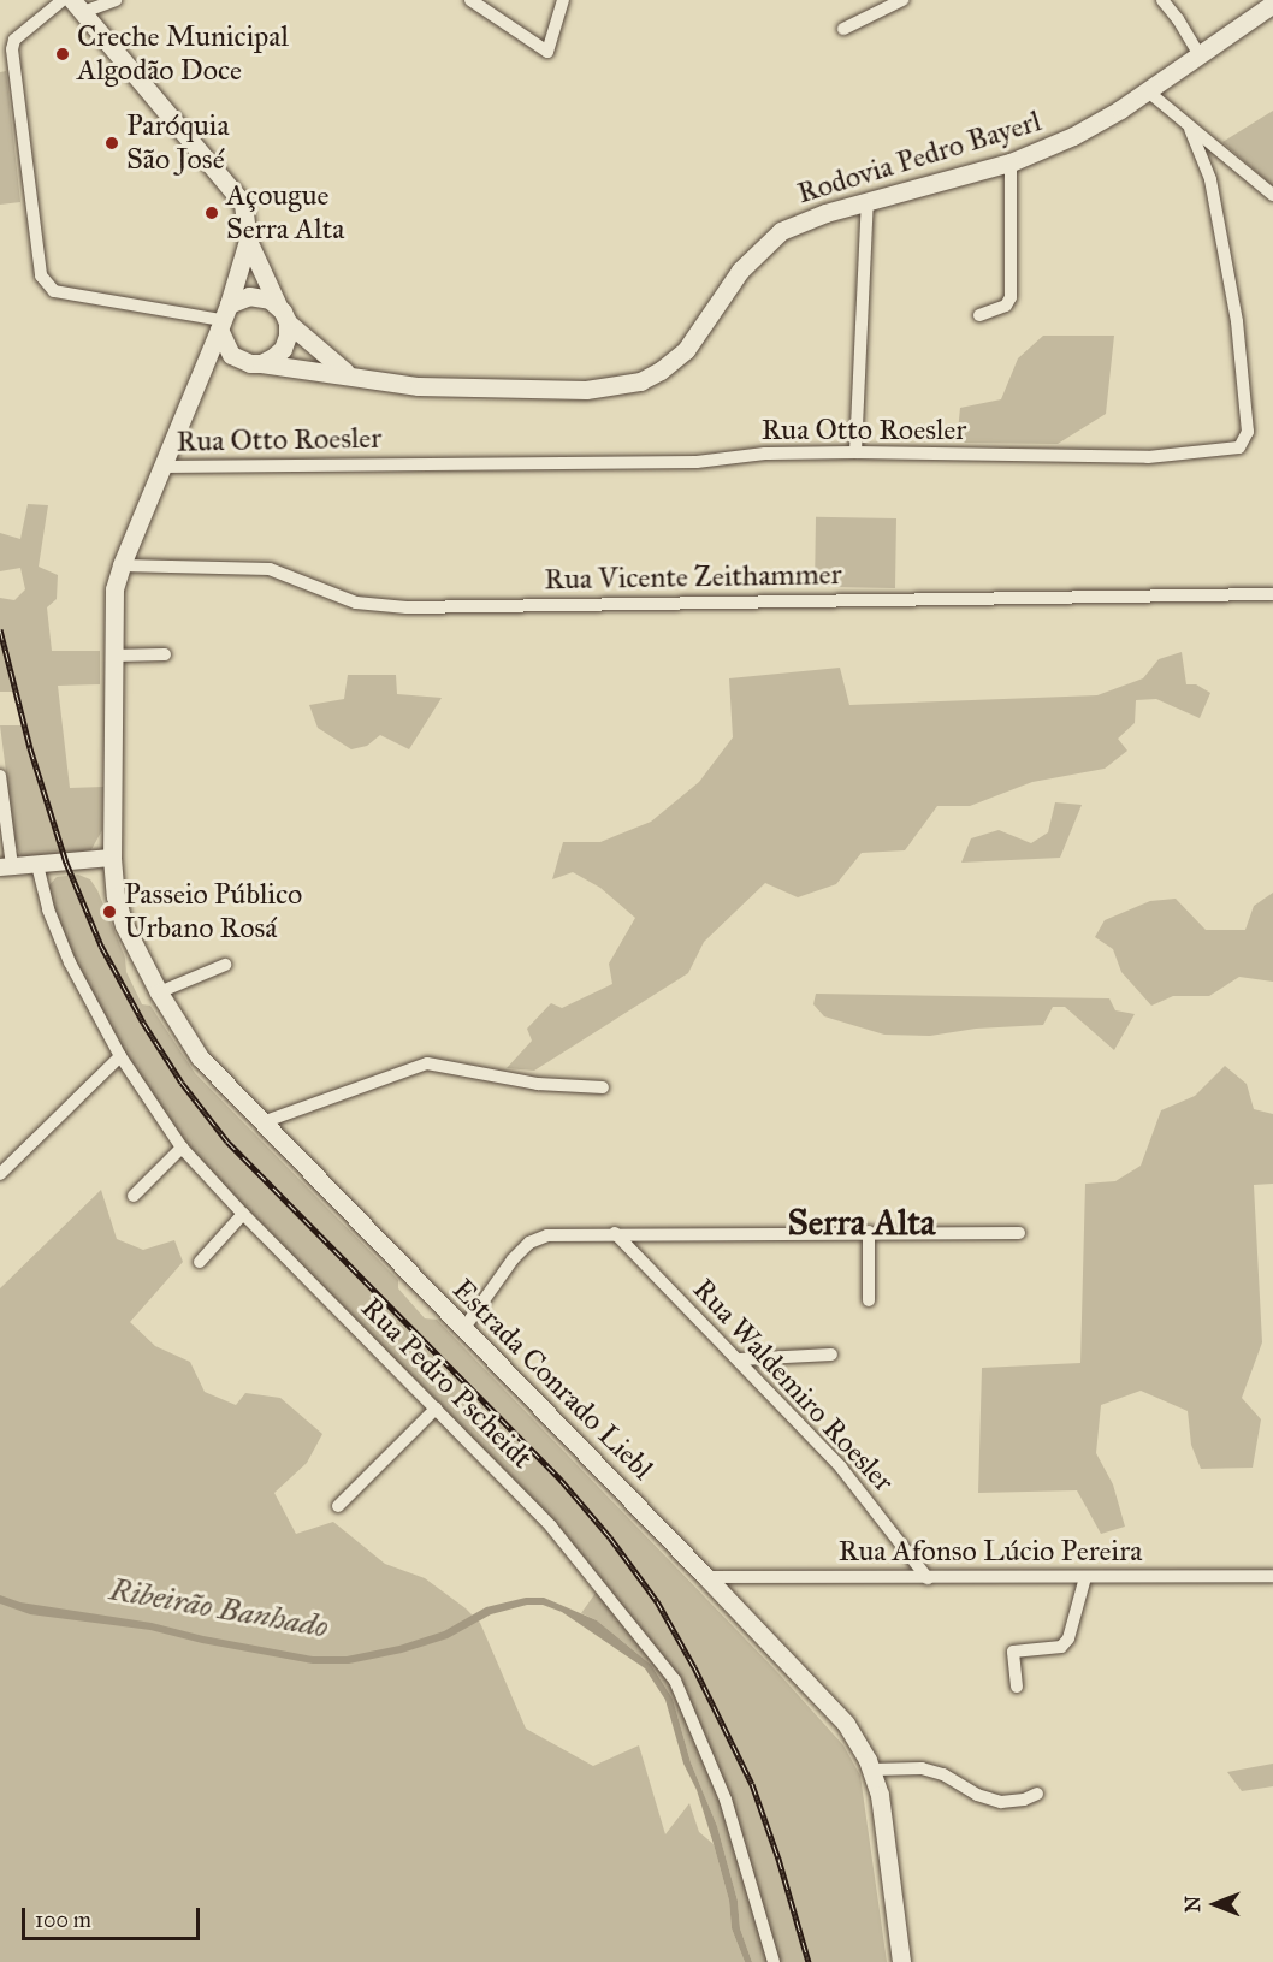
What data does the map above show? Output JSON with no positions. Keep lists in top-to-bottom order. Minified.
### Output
{"streets":{"main road":["Rodovia Pedro Bayerl","Estrada Conrado Liebl"],"street":["Rua Otto Roesler","Rua Vicente Zeithammer","Rua Pedro Pscheidt","Rua Waldemiro Roesler","Rua Afonso Lúcio Pereira"]},"crossings":[["Rodovia Pedro Bayerl","Estrada Conrado Liebl"],["Rua Otto Roesler","Estrada Conrado Liebl"],["Rua Vicente Zeithammer","Estrada Conrado Liebl"],["Estrada Conrado Liebl","Rua Afonso Lúcio Pereira"],["Rua Waldemiro Roesler","Rua Afonso Lúcio Pereira"]],"districts":["Serra Alta"],"water":["Ribeirão Banhado"],"places":["Creche Municipal Algodão Doce","Paróquia São José","Açougue Serra Alta","Passeio Público Urbano Rosá"],"scale_bar":"100 m","north":"left"}
